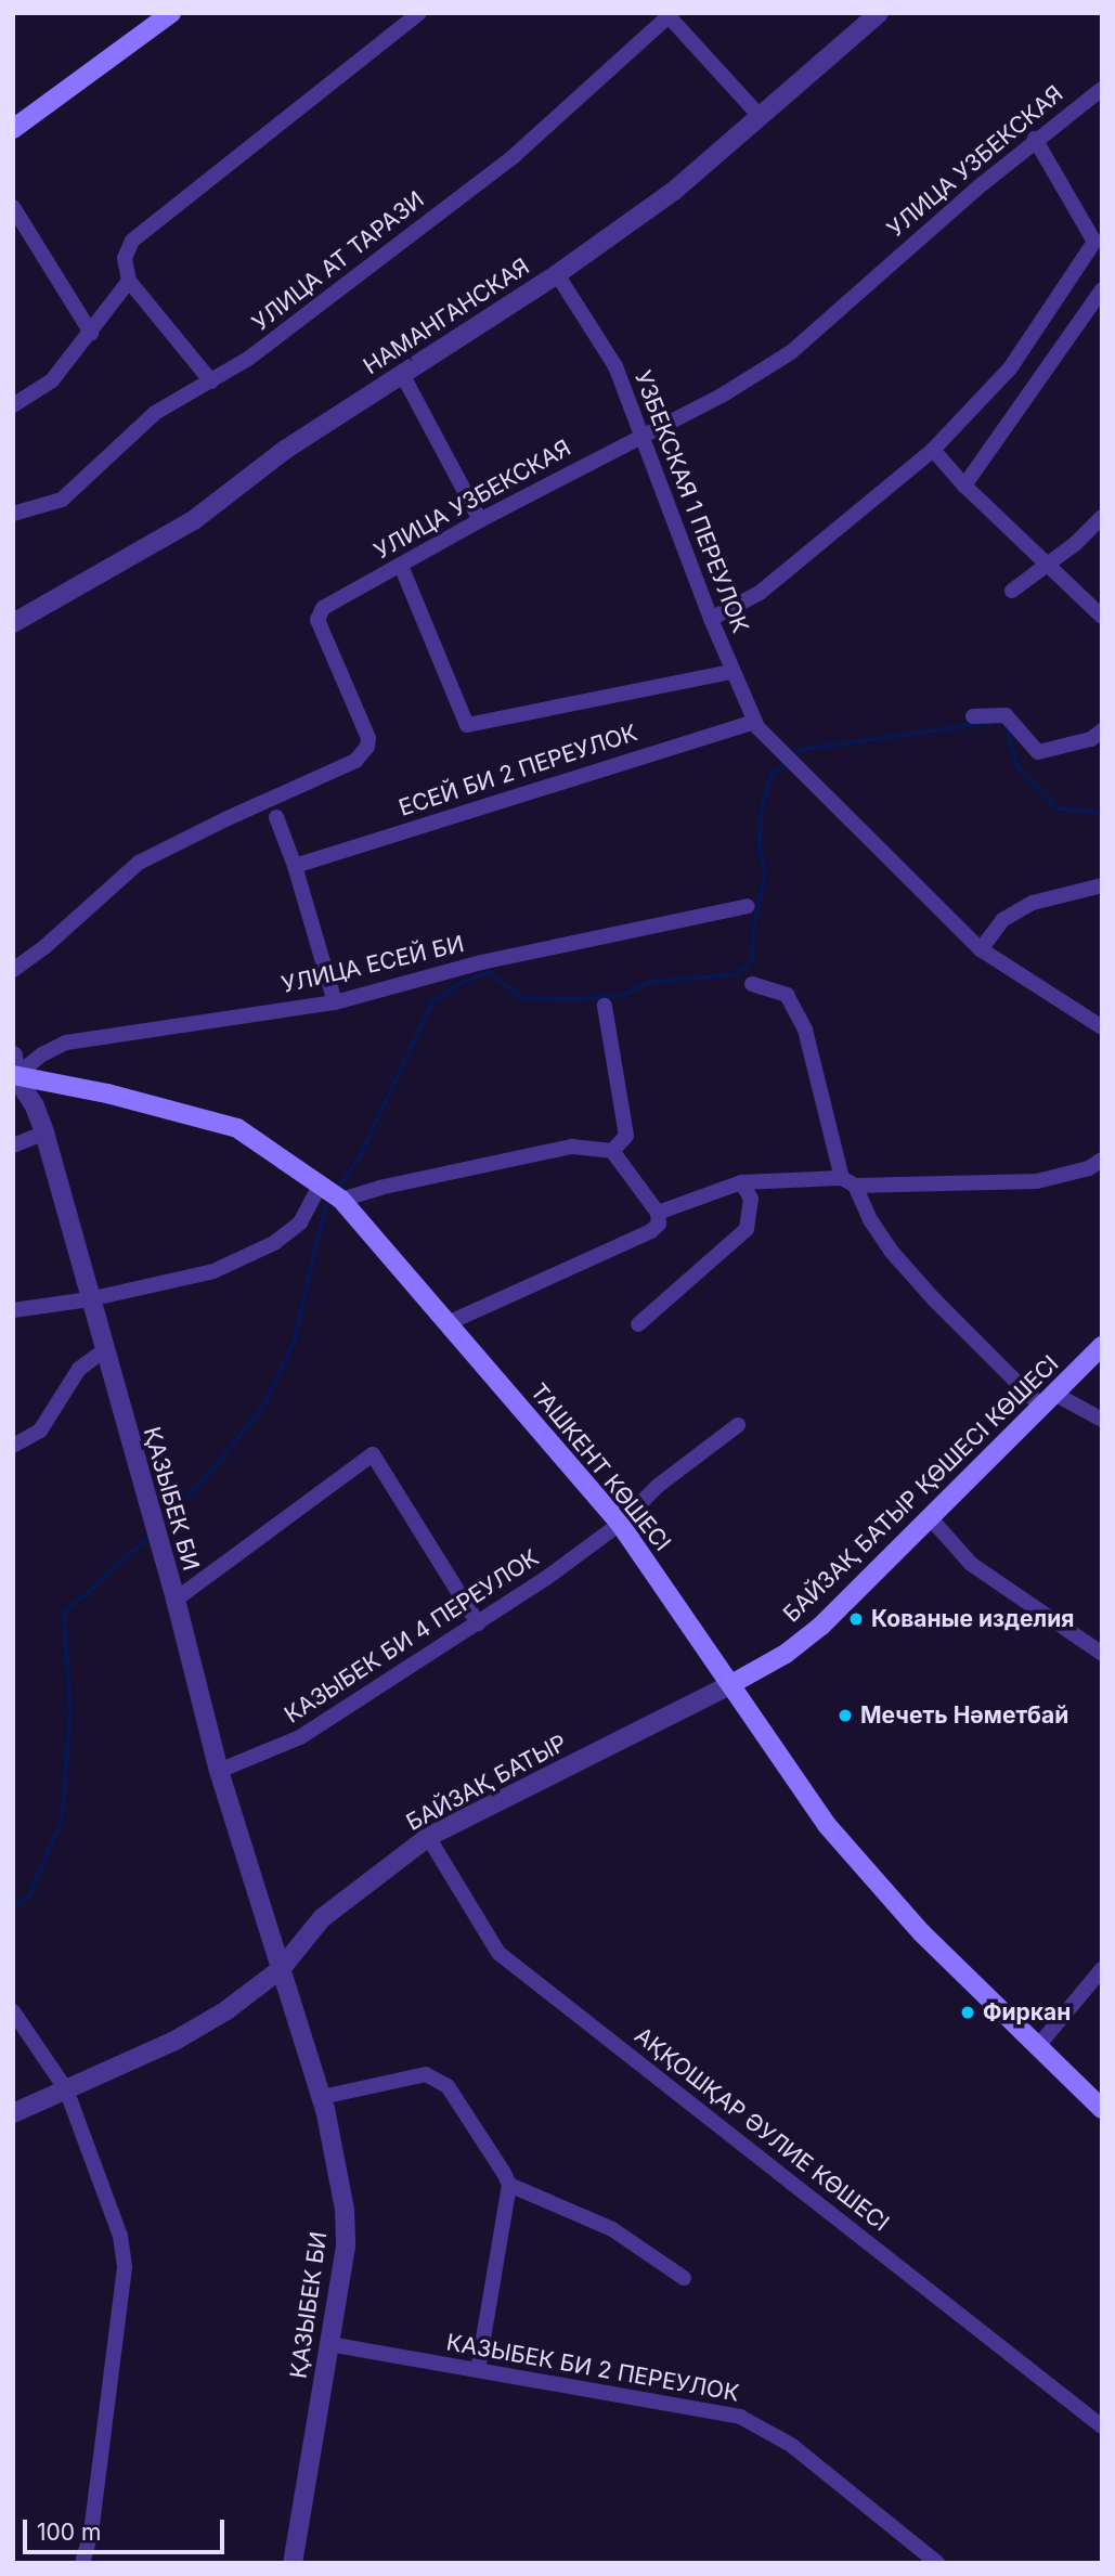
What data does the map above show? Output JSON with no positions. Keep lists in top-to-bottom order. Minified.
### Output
{"streets":{"main road":["ТАШКЕНТ КӨШЕСІ","БАЙЗАҚ БАТЫР ҚӨШЕСІ КӨШЕСІ"],"street":["УЛИЦА УЗБЕКСКАЯ","УЛИЦА АТ ТАРАЗИ","НАМАНГАНСКАЯ","УЗБЕКСКАЯ 1 ПЕРЕУЛОК","ЕСЕЙ БИ 2 ПЕРЕУЛОК","УЛИЦА ЕСЕЙ БИ","ҚАЗЫБЕК БИ","КАЗЫБЕК БИ 4 ПЕРЕУЛОК","БАЙЗАҚ БАТЫР","АҚҚОШҚАР ӘУЛИЕ КӨШЕСІ","КАЗЫБЕК БИ 2 ПЕРЕУЛОК"]},"crossings":[["УЛИЦА УЗБЕКСКАЯ","УЗБЕКСКАЯ 1 ПЕРЕУЛОК"],["НАМАНГАНСКАЯ","УЗБЕКСКАЯ 1 ПЕРЕУЛОК"],["УЗБЕКСКАЯ 1 ПЕРЕУЛОК","ЕСЕЙ БИ 2 ПЕРЕУЛОК"],["УЛИЦА ЕСЕЙ БИ","ТАШКЕНТ КӨШЕСІ"],["УЛИЦА ЕСЕЙ БИ","ҚАЗЫБЕК БИ"],["ТАШКЕНТ КӨШЕСІ","БАЙЗАҚ БАТЫР ҚӨШЕСІ КӨШЕСІ"],["ТАШКЕНТ КӨШЕСІ","ҚАЗЫБЕК БИ"],["ТАШКЕНТ КӨШЕСІ","КАЗЫБЕК БИ 4 ПЕРЕУЛОК"],["ТАШКЕНТ КӨШЕСІ","БАЙЗАҚ БАТЫР"],["БАЙЗАҚ БАТЫР ҚӨШЕСІ КӨШЕСІ","БАЙЗАҚ БАТЫР"],["ҚАЗЫБЕК БИ","КАЗЫБЕК БИ 4 ПЕРЕУЛОК"],["ҚАЗЫБЕК БИ","БАЙЗАҚ БАТЫР"],["ҚАЗЫБЕК БИ","КАЗЫБЕК БИ 2 ПЕРЕУЛОК"],["БАЙЗАҚ БАТЫР","АҚҚОШҚАР ӘУЛИЕ КӨШЕСІ"]],"places":["Кованые изделия","Мечеть Нәметбай","Фиркан"],"scale_bar":"100 m"}
